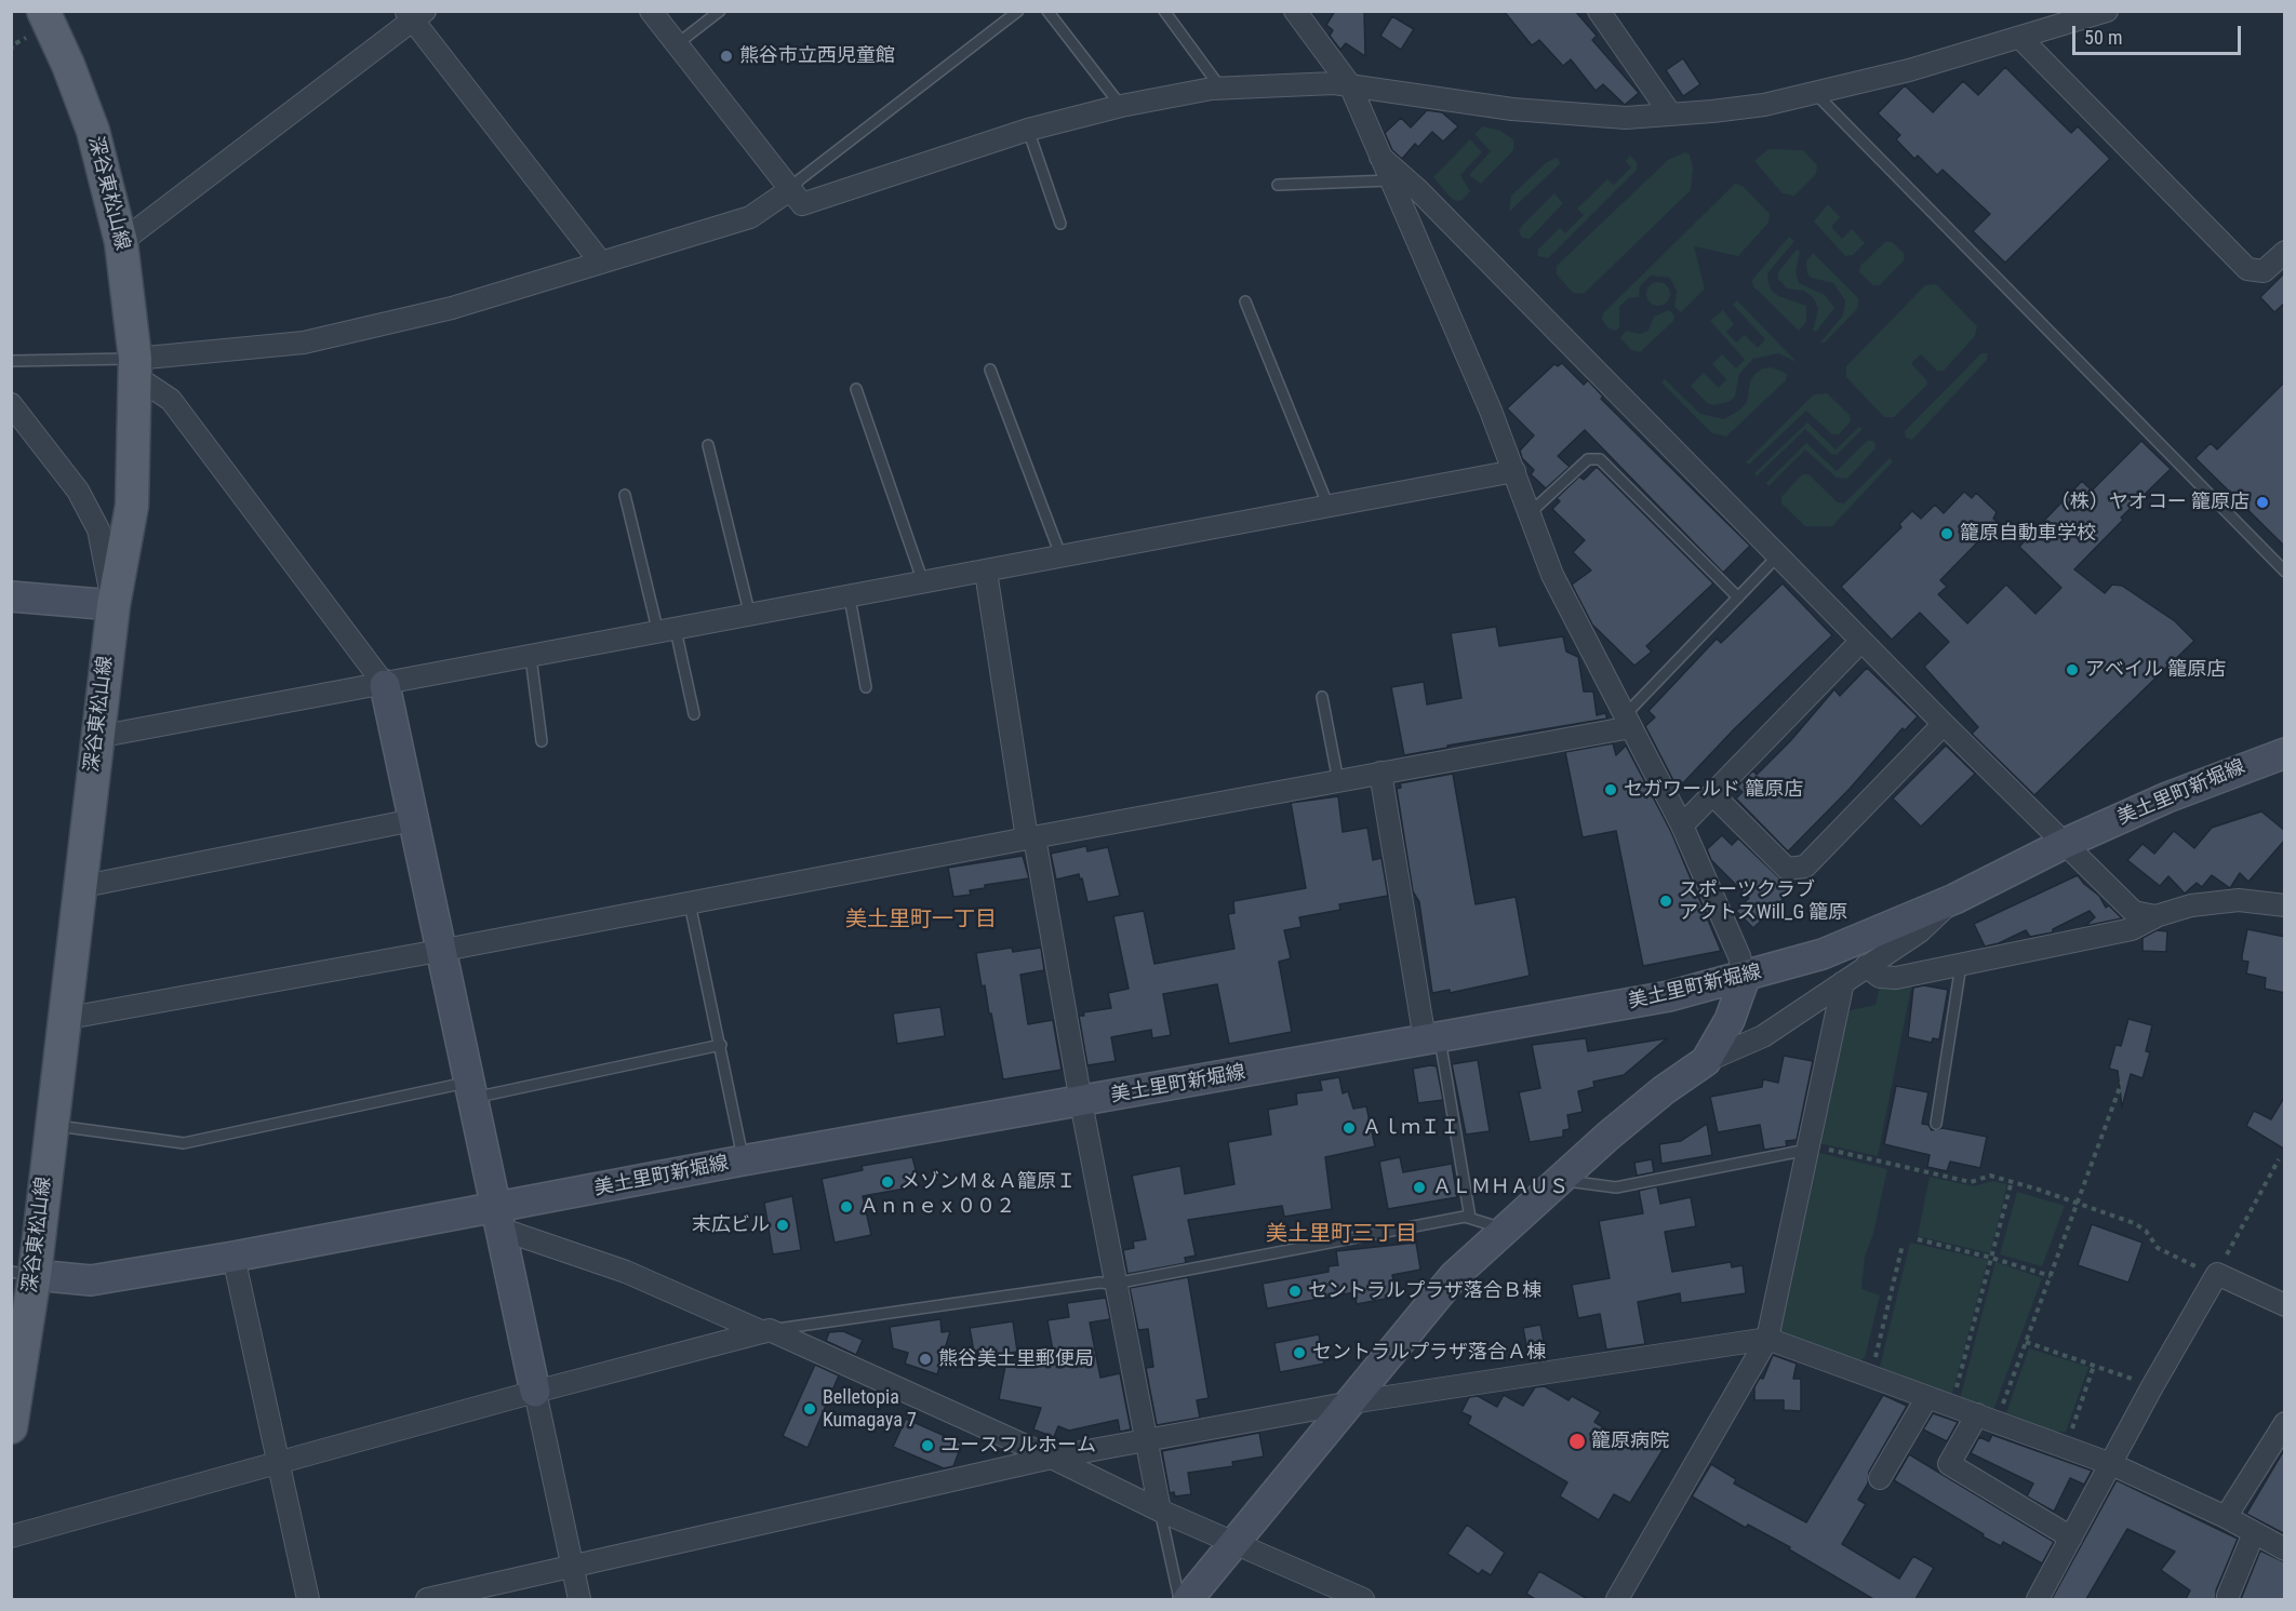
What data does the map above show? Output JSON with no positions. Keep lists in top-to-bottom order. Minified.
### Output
{"streets":{"main road":["深谷東松山線","美土里町新堀線"]},"crossings":[["深谷東松山線","美土里町新堀線"]],"districts":["美土里町一丁目","美土里町三丁目"],"places":["熊谷市立西児童館","（株）ヤオコー 籠原店","籠原自動車学校","アベイル 籠原店","セガワールド 籠原店","スポーツクラブ アクトスWill_G 籠原","ＡｌｍＩＩ","メゾンＭ＆Ａ籠原Ｉ","ＡＬＭＨＡＵＳ","Ａｎｎｅｘ００２","末広ビル","セントラルプラザ落合Ｂ棟","セントラルプラザ落合Ａ棟","熊谷美土里郵便局","Belletopia Kumagaya 7","籠原病院","ユースフルホーム"],"scale_bar":"50 m"}
